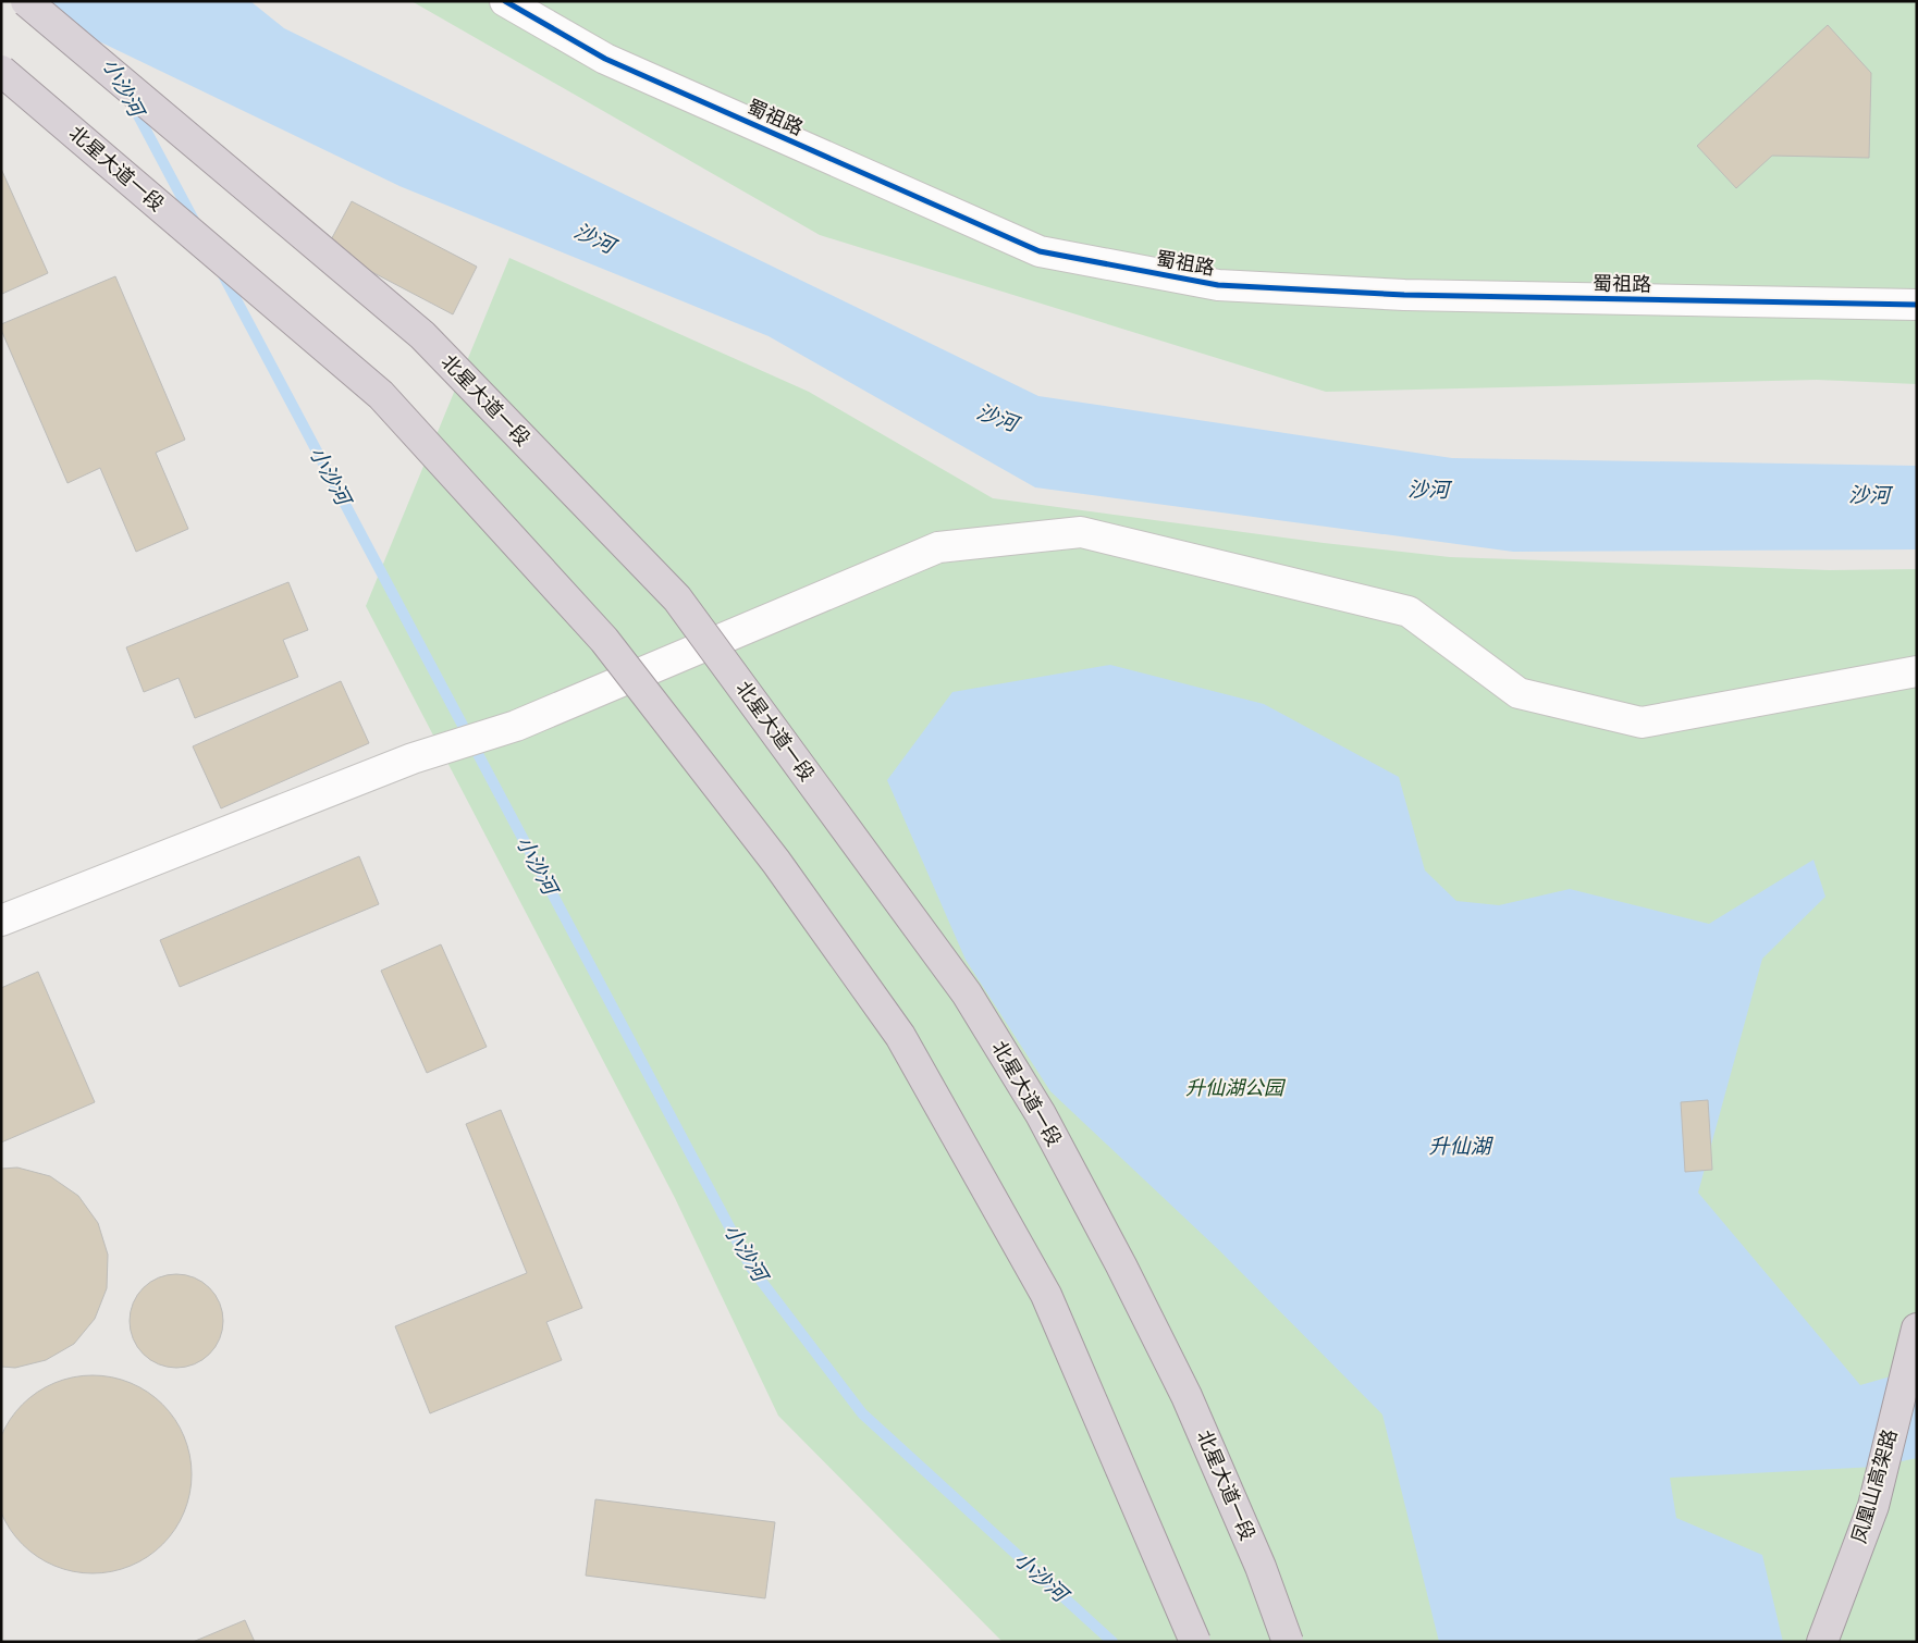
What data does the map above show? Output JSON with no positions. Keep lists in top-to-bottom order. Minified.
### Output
{"streets":{"highway":["北星大道一段","凤凰山高架路"],"street":["蜀祖路"]},"water":["小沙河","沙河","升仙湖"],"parks":["升仙湖公园"]}
